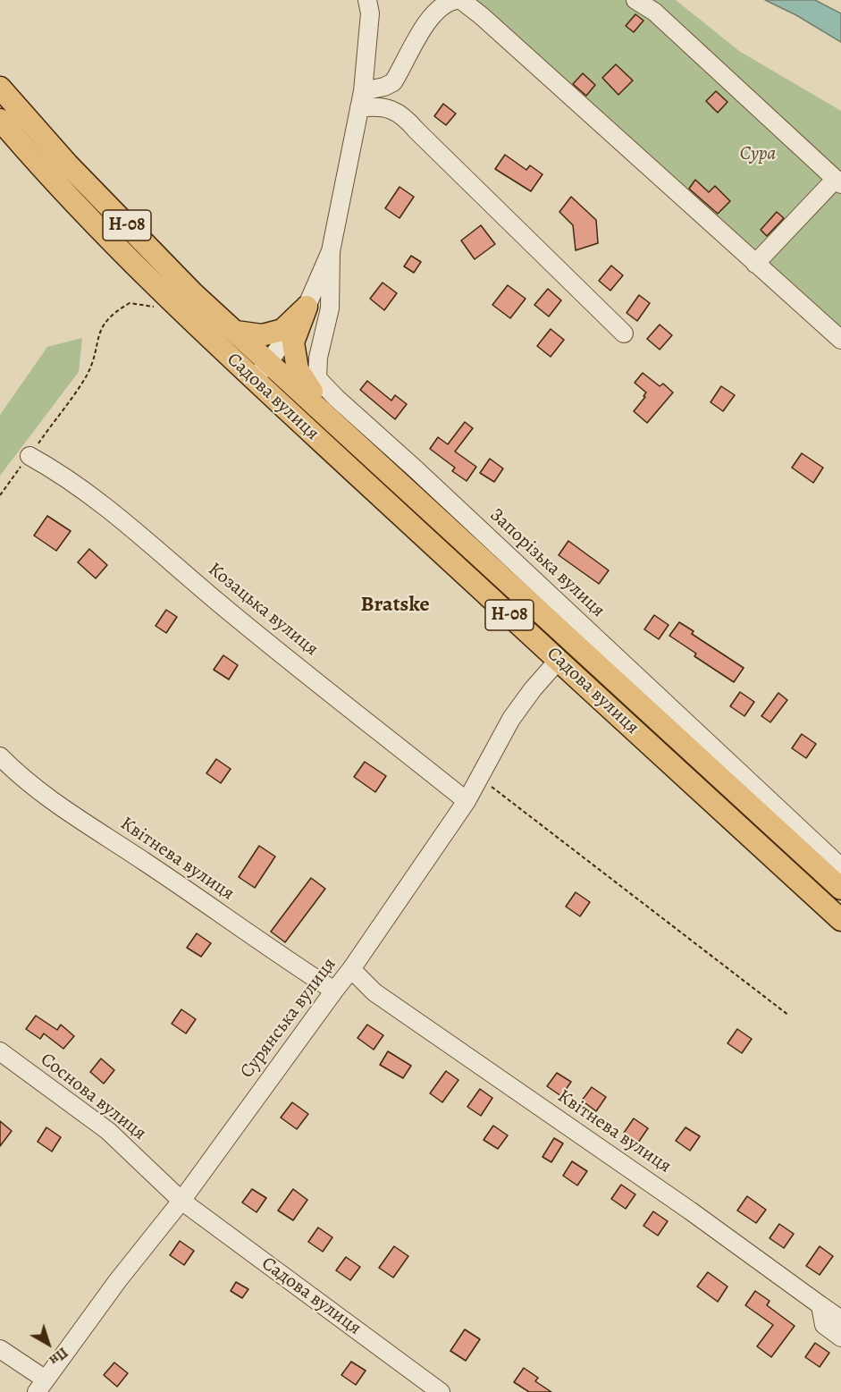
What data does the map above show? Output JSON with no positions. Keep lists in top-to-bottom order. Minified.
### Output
{"streets":{"main road":["Н-08","Садова вулиця"],"street":["Запорізька вулиця","Козацька вулиця","Квітнева вулиця","Сурянська вулиця","Соснова вулиця"]},"crossings":[["Н-08","Садова вулиця"],["Садова вулиця","Сурянська вулиця"],["Садова вулиця","Соснова вулиця"],["Козацька вулиця","Сурянська вулиця"],["Квітнева вулиця","Сурянська вулиця"],["Сурянська вулиця","Соснова вулиця"]],"districts":["Bratske"],"parks":["Сура"],"north":"bottom right"}
